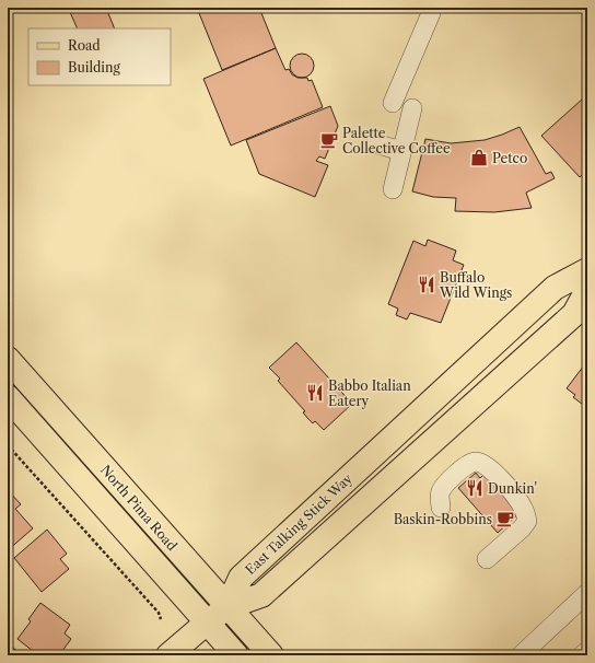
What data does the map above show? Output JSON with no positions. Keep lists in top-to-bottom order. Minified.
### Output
{"streets":{"main road":["North Pima Road","East Talking Stick Way"]},"crossings":[["North Pima Road","East Talking Stick Way"]],"places":{"cafe":["Palette Collective Coffee","Baskin-Robbins"],"shop":["Petco"],"restaurant":["Buffalo Wild Wings","Babbo Italian Eatery","Dunkin'"]},"legend":["Road","Building"]}
